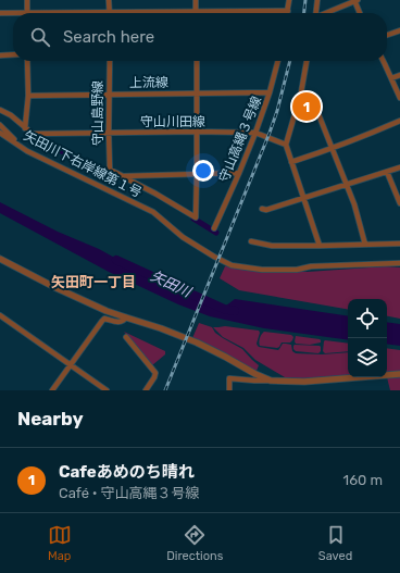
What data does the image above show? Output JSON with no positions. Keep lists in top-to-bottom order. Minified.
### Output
{"streets":{"street":["上流線","守山島野線","守山川田線","守山高縄３号線","矢田川下右岸線第１号"]},"crossings":[["上流線","守山島野線"],["上流線","守山高縄３号線"],["守山島野線","守山川田線"],["守山川田線","守山高縄３号線"]],"districts":["矢田町一丁目"],"water":["矢田川"],"page":{"search":"Search here","pins":"1","heading":"Nearby","list":[{"mark":"1","name":"Cafeあめのち晴れ","note":"Café · 守山高縄３号線","value":"160 m"}],"nav":["Map","Directions","Saved"]}}
